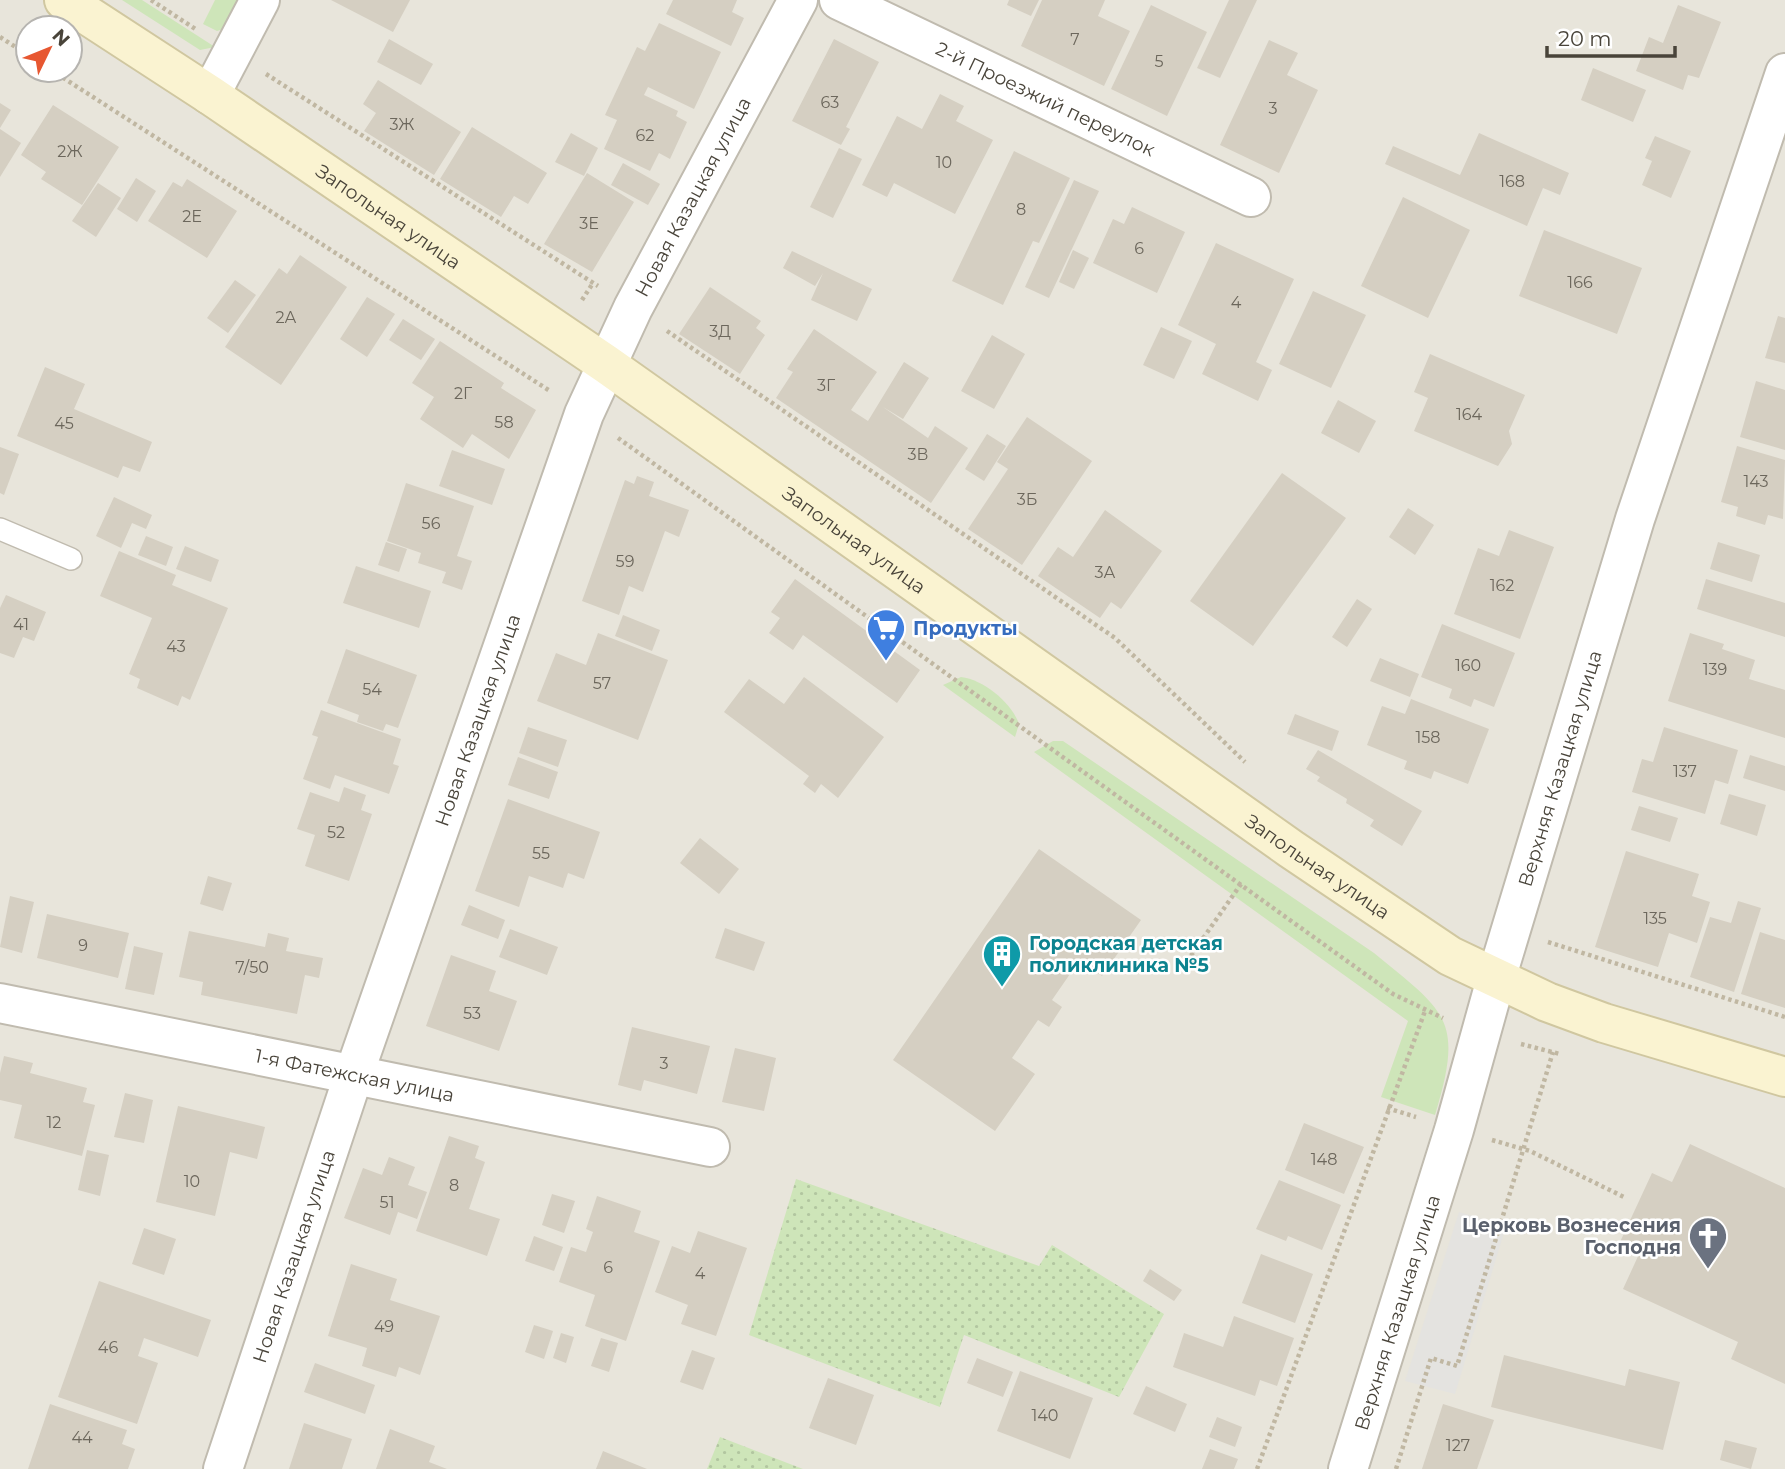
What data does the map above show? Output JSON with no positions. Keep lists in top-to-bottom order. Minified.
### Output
{"streets":{"main road":["Запольная улица"],"street":["2-й Проезжий переулок","Новая Казацкая улица","Верхняя Казацкая улица","1-я Фатежская улица"]},"crossings":[["Новая Казацкая улица","Запольная улица"],["Новая Казацкая улица","1-я Фатежская улица"],["Запольная улица","Верхняя Казацкая улица"]],"places":{"supermarket":["Продукты"],"building":["Городская детская поликлиника №5"],"church":["Церковь Вознесения Господня"]},"house_numbers":["7","5","63","3","3Ж","62","2Ж","10","168","8","2Е","3Е","6","166","4","2А","3Д","3Г","2Г","164","58","45","3В","143","3Б","56","59","3А","162","41","43","160","139","57","54","158","137","52","55","135","9","7/50","53","3","12","148","10","8","51","6","4","49","46","140","44","127"],"scale_bar":"20 m","north":"top right"}
